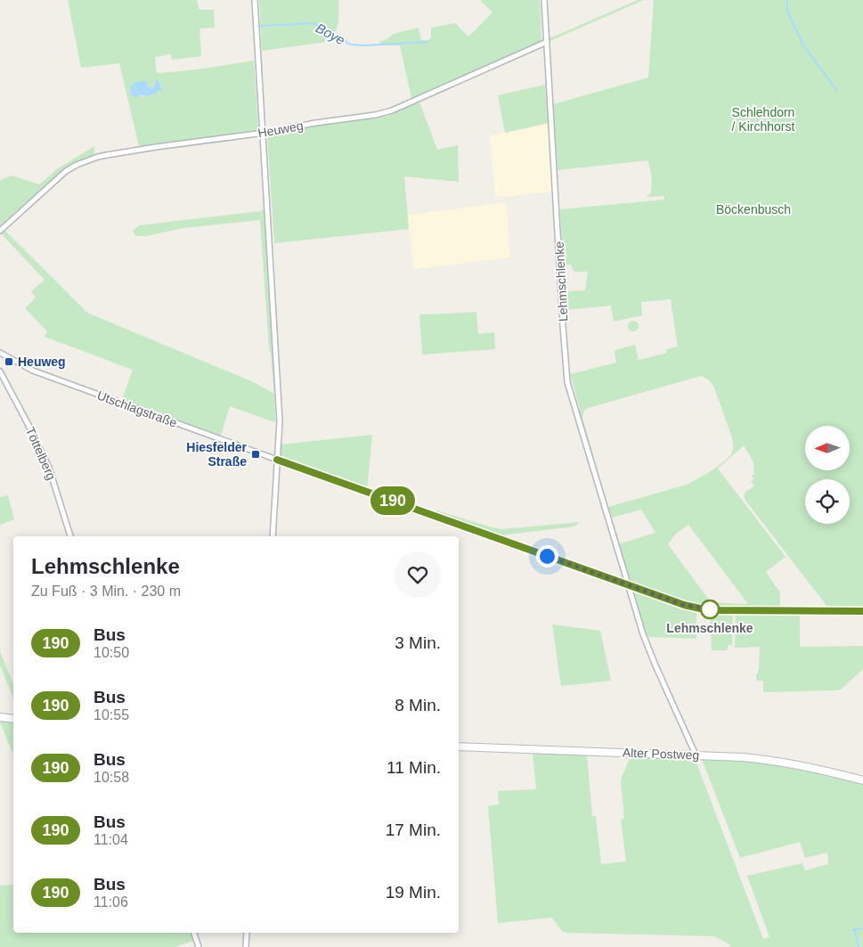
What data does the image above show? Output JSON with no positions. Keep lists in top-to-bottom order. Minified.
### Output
{"streets":{"main road":["Alter Postweg"],"street":["Heuweg","Lehmschlenke","Utschlagstraße","Töttelberg"]},"crossings":[["Heuweg","Lehmschlenke"],["Lehmschlenke","Utschlagstraße"],["Lehmschlenke","Alter Postweg"]],"water":["Boye"],"parks":["Schlehdorn / Kirchhorst","Böckenbusch"],"places":{"transit":["Heuweg","Hiesfelder Straße"],"other":["Lehmschlenke"]},"lines":["bus line 190"],"north":"left","page":{"on_map":"190","heading":["Lehmschlenke","Zu Fuß · 3 Min. · 230 m"],"list":[{"mark":"190","name":"Bus","note":"10:50","value":"3 Min."},{"mark":"190","name":"Bus","note":"10:55","value":"8 Min."},{"mark":"190","name":"Bus","note":"10:58","value":"11 Min."},{"mark":"190","name":"Bus","note":"11:04","value":"17 Min."},{"mark":"190","name":"Bus","note":"11:06","value":"19 Min."}]}}
